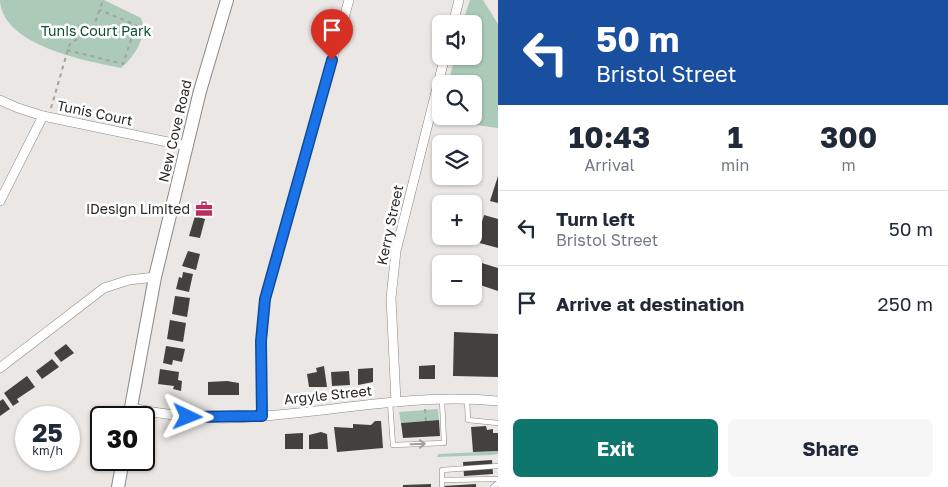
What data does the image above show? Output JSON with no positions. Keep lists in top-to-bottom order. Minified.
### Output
{"streets":{"street":["Tunis Court","New Cove Road","Kerry Street","Argyle Street"]},"crossings":[["Tunis Court","New Cove Road"],["Kerry Street","Argyle Street"]],"parks":["Tunis Court Park"],"places":{"office":["iDesign Limited"]},"page":{"turn":["50 m","Bristol Street"],"map_buttons":["+","−"],"eta":["10:43","Arrival","1","min","300","m"],"list":[{"name":"Turn left","note":"Bristol Street","value":"50 m"},{"name":"Arrive at destination","value":"250 m"}],"speed":"25 km/h","limit":"30","buttons":["Exit","Share"]}}
